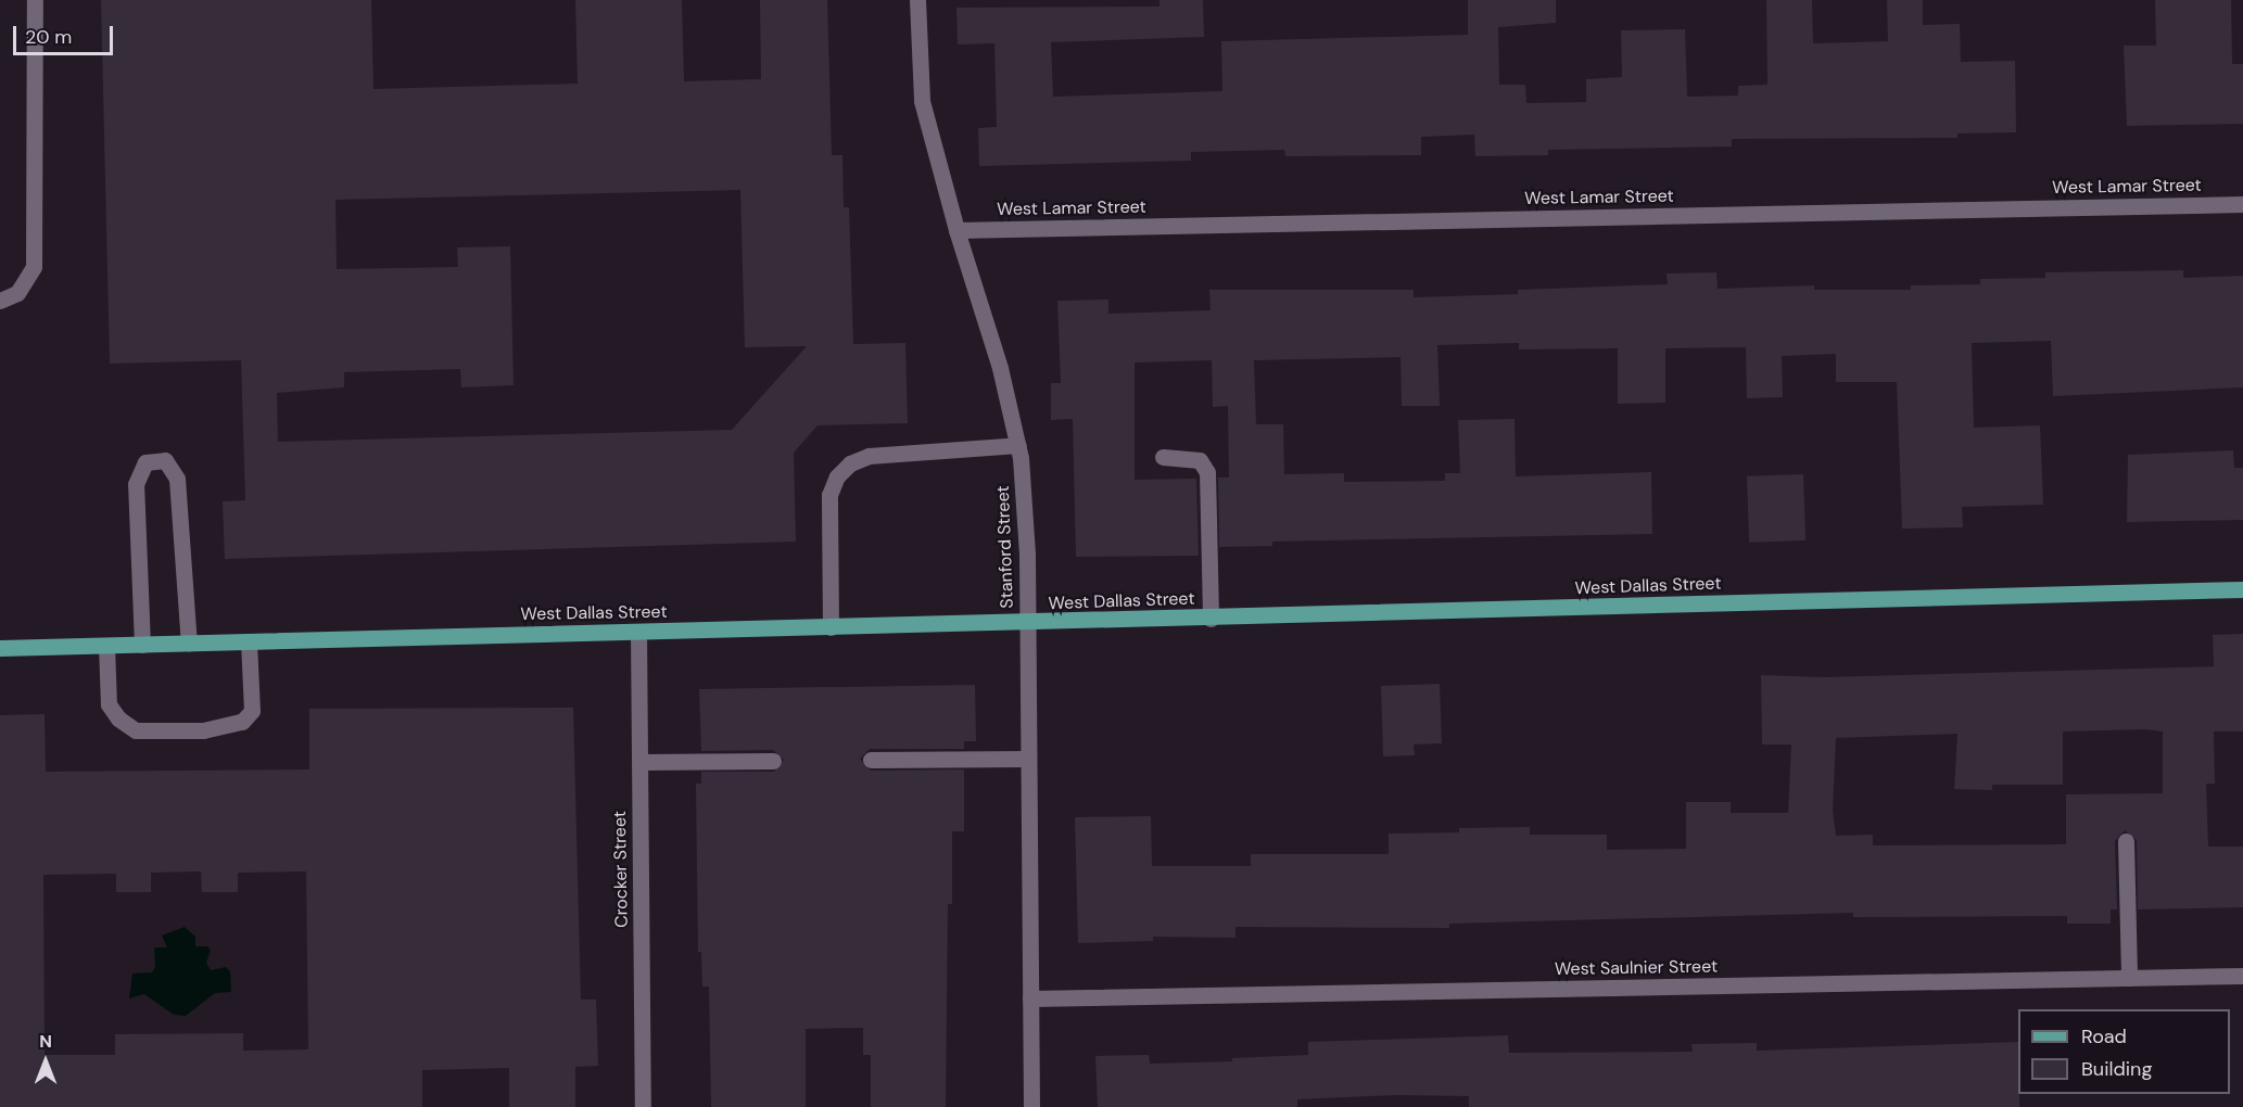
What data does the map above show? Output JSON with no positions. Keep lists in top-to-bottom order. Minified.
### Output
{"streets":{"main road":["West Dallas Street"],"street":["West Lamar Street","Stanford Street","Crocker Street","West Saulnier Street"]},"crossings":[["West Lamar Street","Stanford Street"],["Stanford Street","West Dallas Street"],["Stanford Street","West Saulnier Street"],["West Dallas Street","Crocker Street"]],"legend":["Road","Building"],"scale_bar":"20 m","north":"top"}
